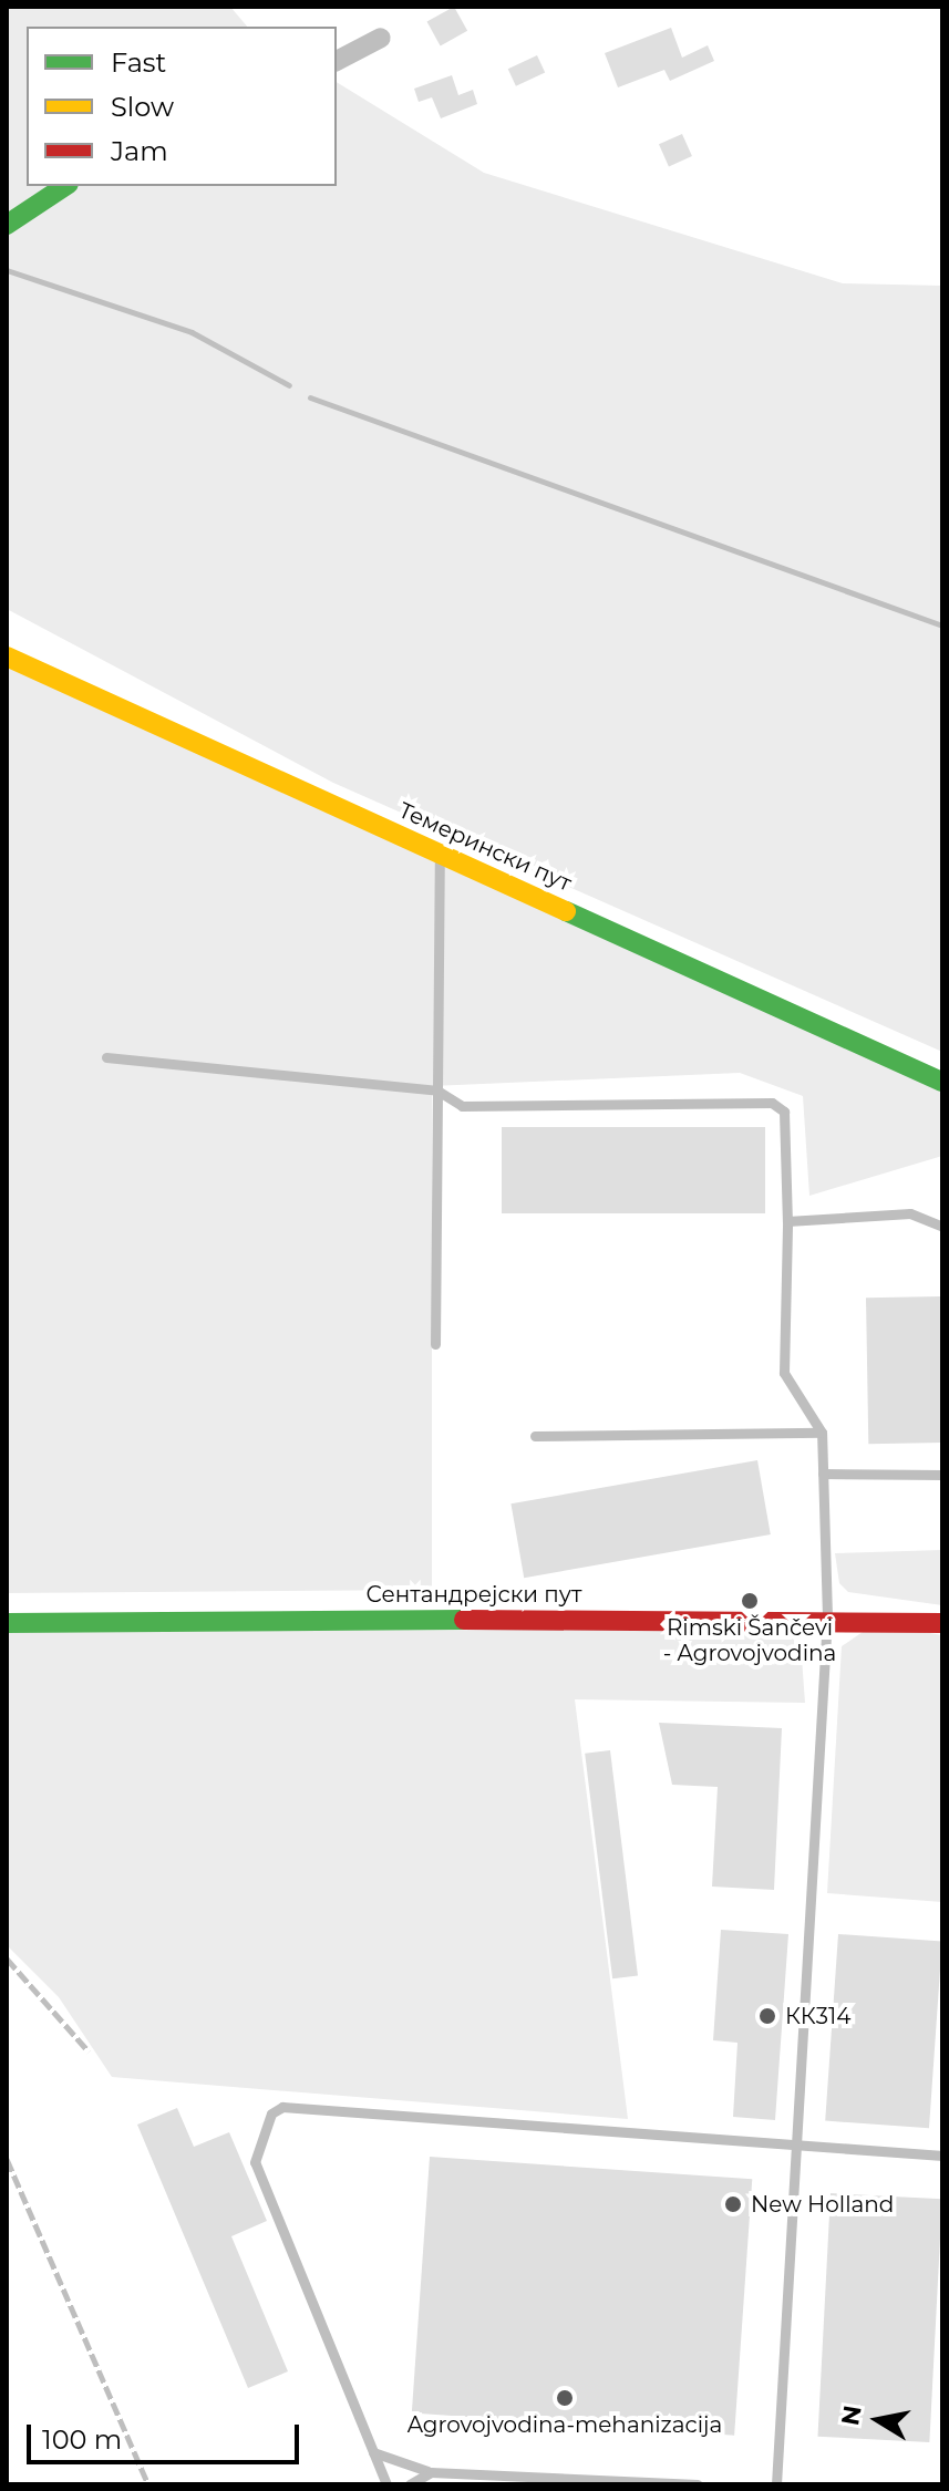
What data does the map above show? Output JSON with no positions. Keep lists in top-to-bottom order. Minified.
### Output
{"streets":{"main road":["Темерински пут","Сентандрејски пут"]},"places":["Rimski Šančevi - Agrovojvodina","КК314","New Holland","Agrovojvodina-mehanizacija"],"legend":["Fast","Slow","Jam"],"scale_bar":"100 m","north":"left"}
